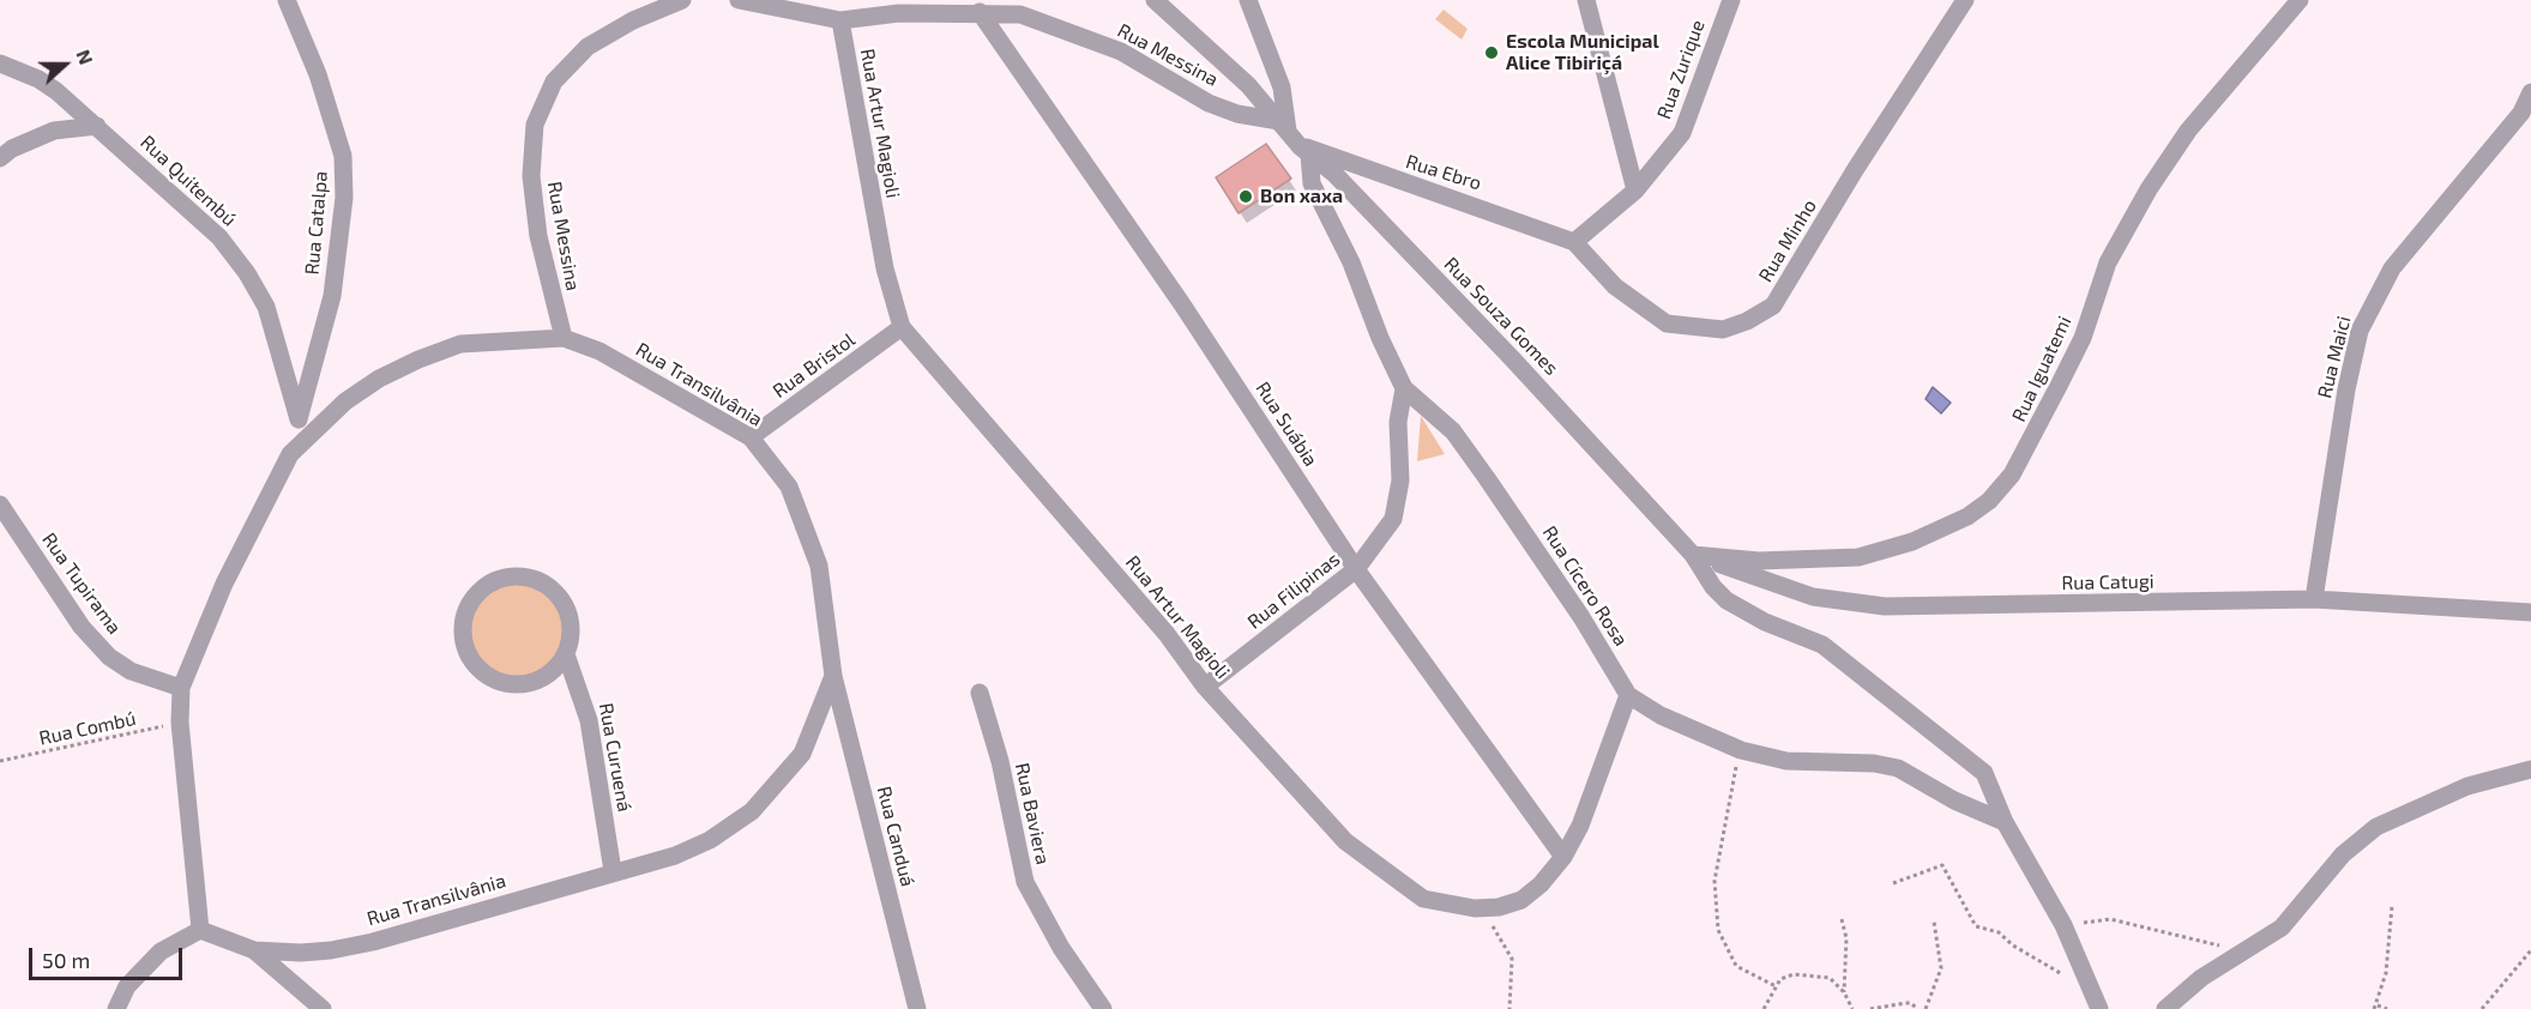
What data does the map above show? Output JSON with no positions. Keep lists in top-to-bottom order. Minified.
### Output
{"streets":{"street":["Rua Messina","Rua Zurique","Rua Artur Magioli","Rua Ebro","Rua Quitembú","Rua Catalpa","Rua Minho","Rua Souza Gomes","Rua Maici","Rua Bristol","Rua Iguatemi","Rua Transilvânia","Rua Suábia","Rua Catugi","Rua Tupirama","Rua Cícero Rosa","Rua Filipinas","Rua Curuená","Rua Baviera","Rua Canduá"],"path":["Rua Combú"]},"crossings":[["Rua Messina","Rua Artur Magioli"],["Rua Messina","Rua Ebro"],["Rua Messina","Rua Souza Gomes"],["Rua Messina","Rua Transilvânia"],["Rua Messina","Rua Suábia"],["Rua Messina","Rua Cícero Rosa"],["Rua Zurique","Rua Ebro"],["Rua Zurique","Rua Minho"],["Rua Artur Magioli","Rua Bristol"],["Rua Artur Magioli","Rua Suábia"],["Rua Artur Magioli","Rua Cícero Rosa"],["Rua Artur Magioli","Rua Filipinas"],["Rua Ebro","Rua Minho"],["Rua Ebro","Rua Souza Gomes"],["Rua Ebro","Rua Cícero Rosa"],["Rua Quitembú","Rua Catalpa"],["Rua Catalpa","Rua Transilvânia"],["Rua Souza Gomes","Rua Iguatemi"],["Rua Souza Gomes","Rua Catugi"],["Rua Souza Gomes","Rua Cícero Rosa"],["Rua Maici","Rua Catugi"],["Rua Bristol","Rua Transilvânia"],["Rua Iguatemi","Rua Catugi"],["Rua Transilvânia","Rua Tupirama"],["Rua Transilvânia","Rua Combú"],["Rua Transilvânia","Rua Curuená"],["Rua Transilvânia","Rua Canduá"],["Rua Suábia","Rua Filipinas"],["Rua Cícero Rosa","Rua Filipinas"]],"places":["Escola Municipal Alice Tibiriçá","Bon xaxa"],"scale_bar":"50 m","north":"right"}
